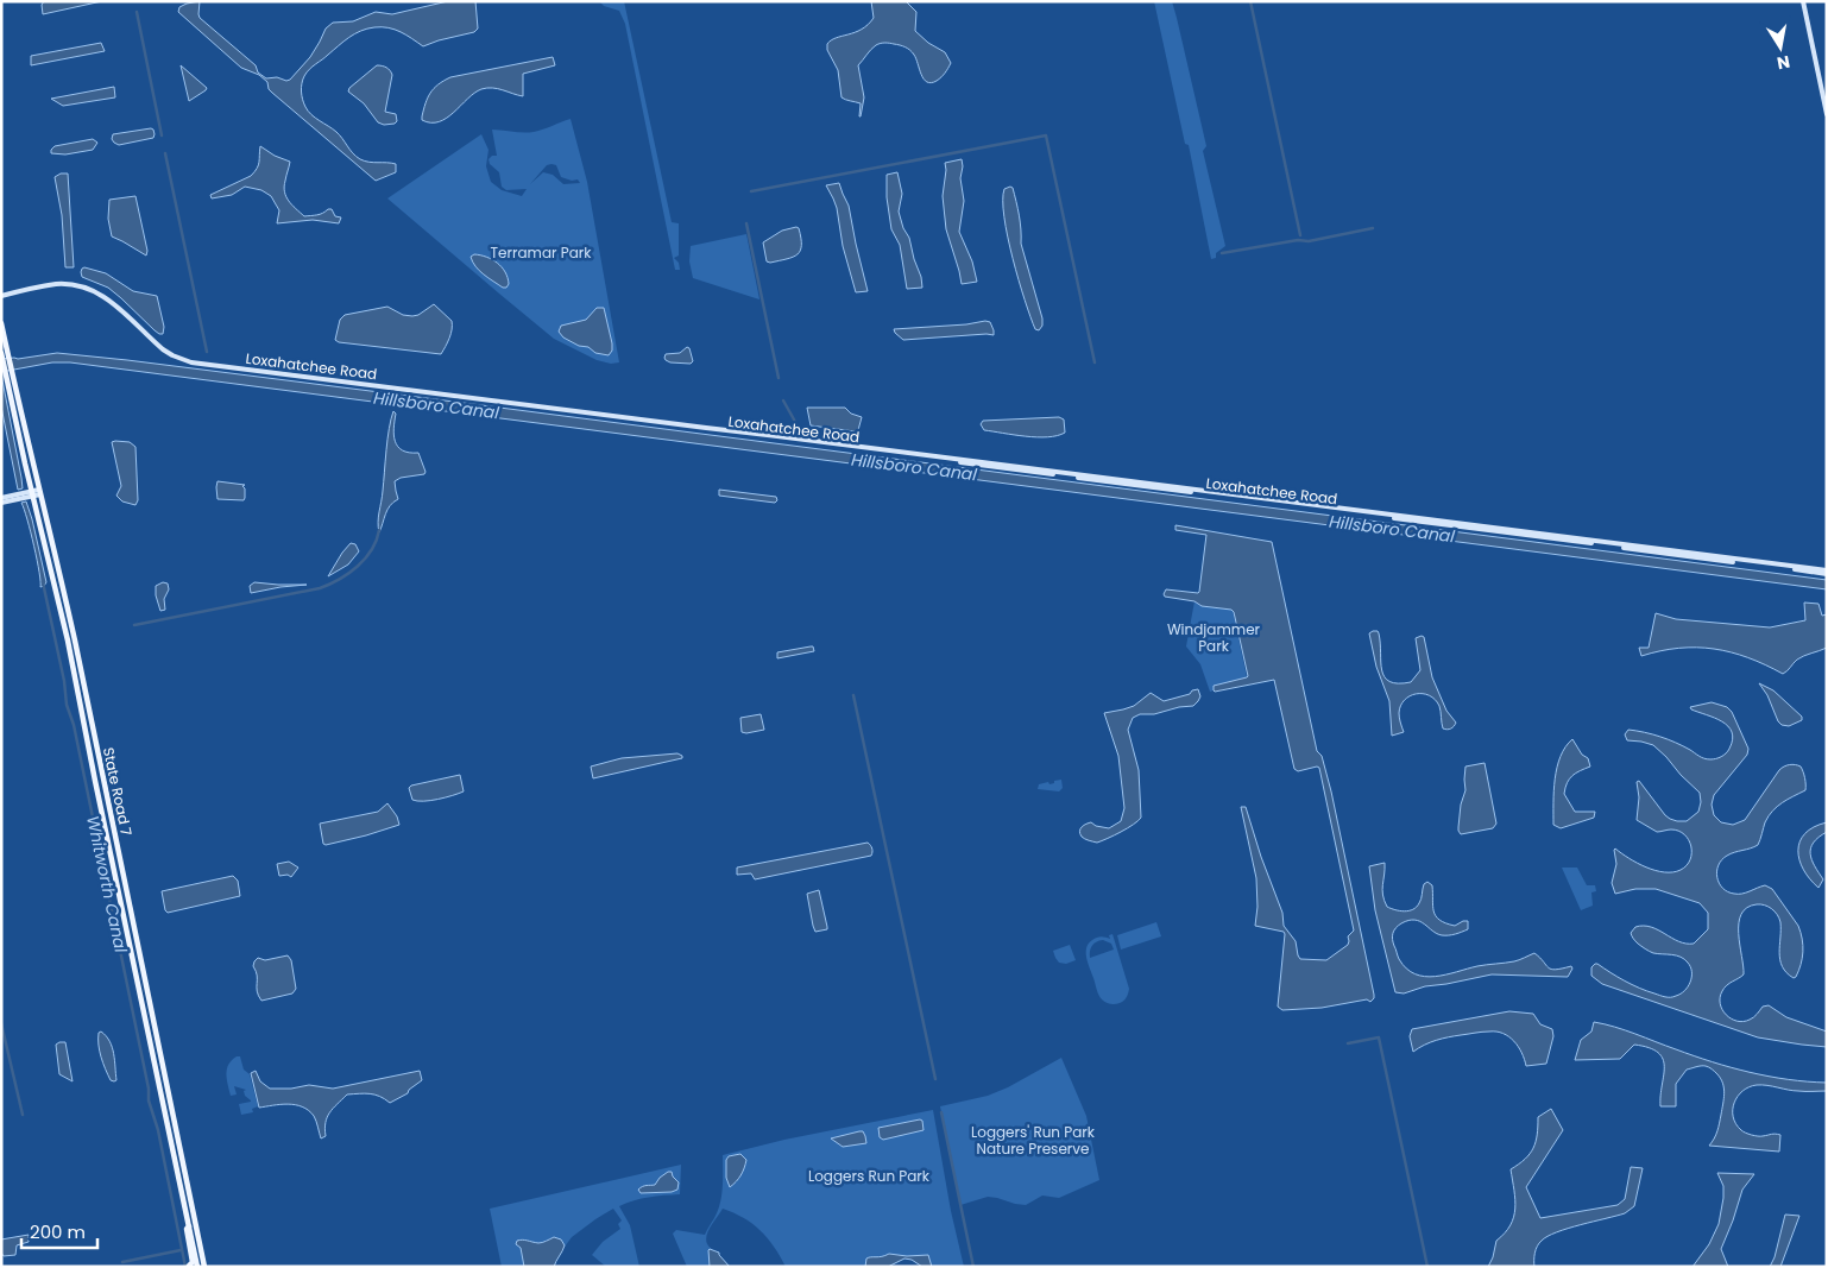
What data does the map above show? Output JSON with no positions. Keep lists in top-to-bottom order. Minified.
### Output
{"streets":{"main road":["Loxahatchee Road","State Road 7"]},"water":["Hillsboro Canal","Whitworth Canal"],"parks":["Terramar Park","Windjammer Park","Loggers' Run Park Nature Preserve","Loggers Run Park"],"scale_bar":"200 m","north":"bottom"}
